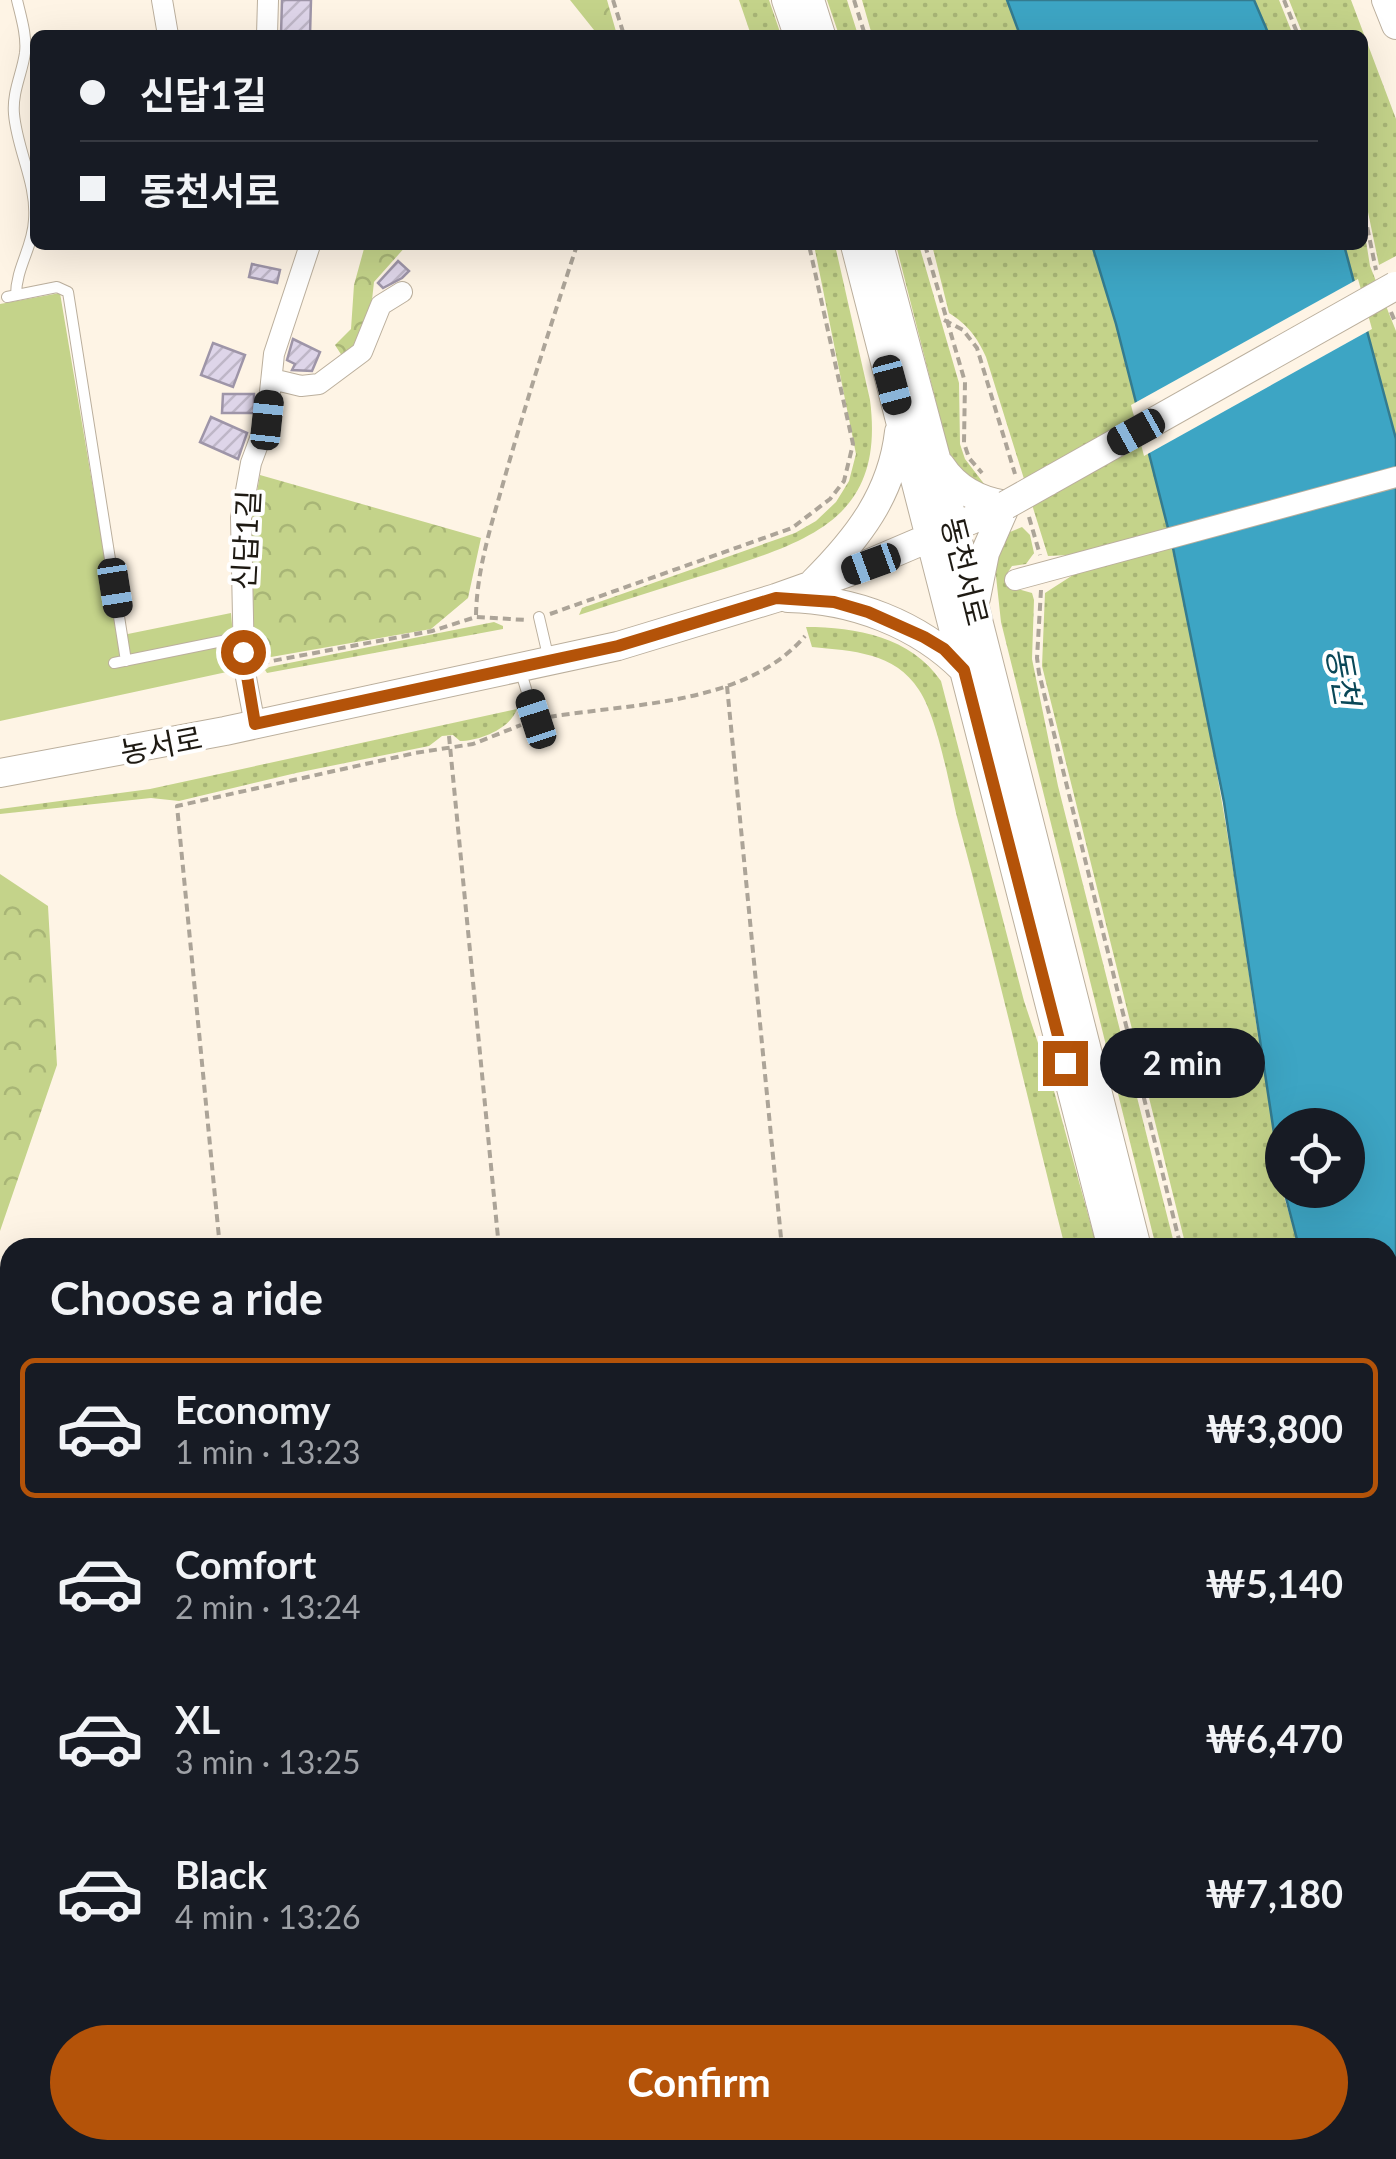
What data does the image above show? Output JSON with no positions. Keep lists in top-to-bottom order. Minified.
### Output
{"streets":{"main road":["동천서로","농서로"],"street":["신답1길"]},"crossings":[["신답1길","농서로"],["동천서로","농서로"]],"water":["동천"],"page":{"banner":["신답1길","동천서로"],"bubble":"2 min","heading":"Choose a ride","list":[{"name":"Economy","note":"1 min · 13:23","value":"₩3,800"},{"name":"Comfort","note":"2 min · 13:24","value":"₩5,140"},{"name":"XL","note":"3 min · 13:25","value":"₩6,470"},{"name":"Black","note":"4 min · 13:26","value":"₩7,180"}],"buttons":"Confirm"}}
